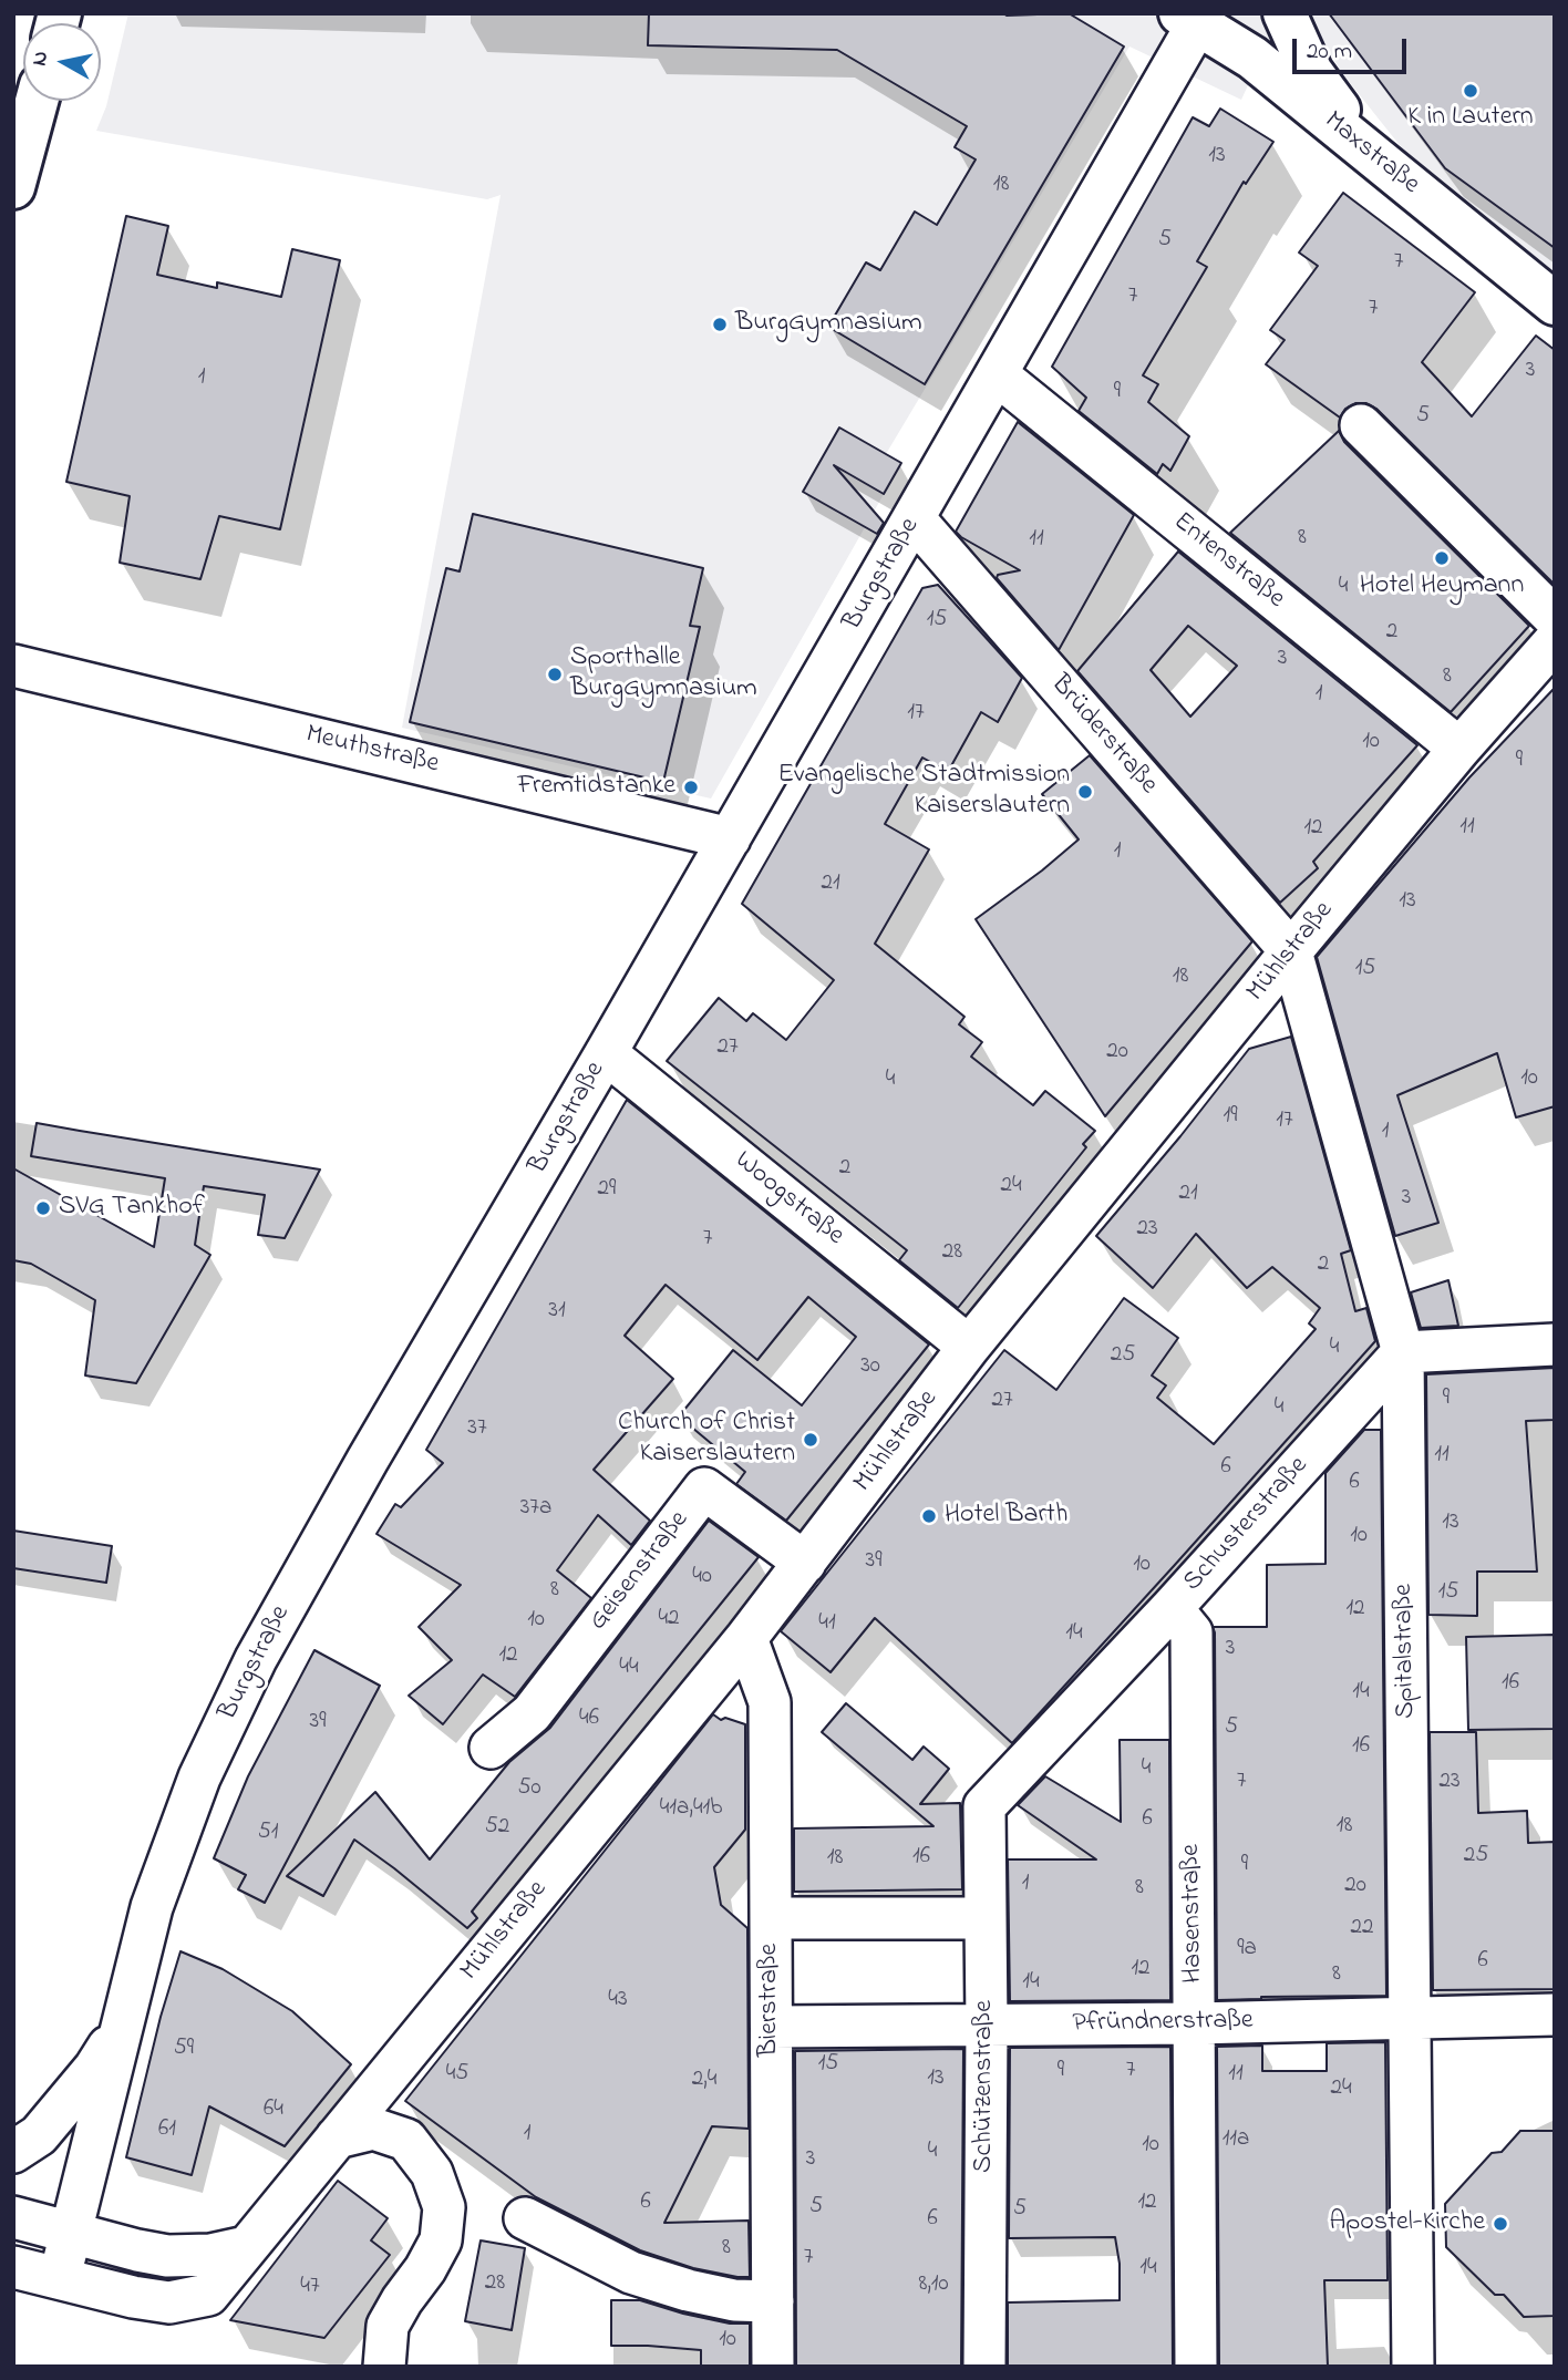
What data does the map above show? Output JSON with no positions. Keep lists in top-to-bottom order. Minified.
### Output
{"streets":{"main road":["Maxstraße"],"street":["Entenstraße","Burgstraße","Brüderstraße","Meuthstraße","Mühlstraße","Woogstraße","Schusterstraße","Geisenstraße","Spitalstraße","Hasenstraße","Bierstraße","Pfründnerstraße","Schützenstraße"]},"crossings":[["Maxstraße","Burgstraße"],["Entenstraße","Burgstraße"],["Entenstraße","Mühlstraße"],["Burgstraße","Brüderstraße"],["Burgstraße","Meuthstraße"],["Burgstraße","Mühlstraße"],["Burgstraße","Woogstraße"],["Brüderstraße","Mühlstraße"],["Brüderstraße","Spitalstraße"],["Mühlstraße","Woogstraße"],["Mühlstraße","Geisenstraße"],["Mühlstraße","Spitalstraße"],["Mühlstraße","Bierstraße"],["Schusterstraße","Spitalstraße"],["Schusterstraße","Hasenstraße"],["Schusterstraße","Schützenstraße"],["Spitalstraße","Pfründnerstraße"],["Hasenstraße","Pfründnerstraße"],["Bierstraße","Pfründnerstraße"],["Pfründnerstraße","Schützenstraße"]],"places":["K in Lautern","BurgGymnasium","Hotel Heymann","Sporthalle BurgGymnasium","Fremtidstanke","Evangelische Stadtmission Kaiserslautern","SVG Tankhof","Church of Christ Kaiserslautern","Hotel Barth","Apostel-Kirche"],"house_numbers":["13","18","5","7","7","7","3","1","9","5","8","11","4","15","2","3","8","1","17","10","9","11","12","1","21","13","15","18","27","20","10","4","19","17","1","2","24","29","21","3","23","7","28","2","31","4","25","30","9","27","4","37","11","6","6","37a","13","10","39","10","40","8","15","12","42","10","41","14","3","12","44","16","14","46","39","5","16","4","7","23","50","41a,41b","6","18","52","51","25","16","18","9","1","20","8","22","9a","6","12","8","14","43","59","15","9","7","45","11","13","2,4","24","64","61","1","11a","10","4","3","6","12","5","5","6","8","7","14","28","8,10","47","10"],"scale_bar":"20 m","north":"left"}
